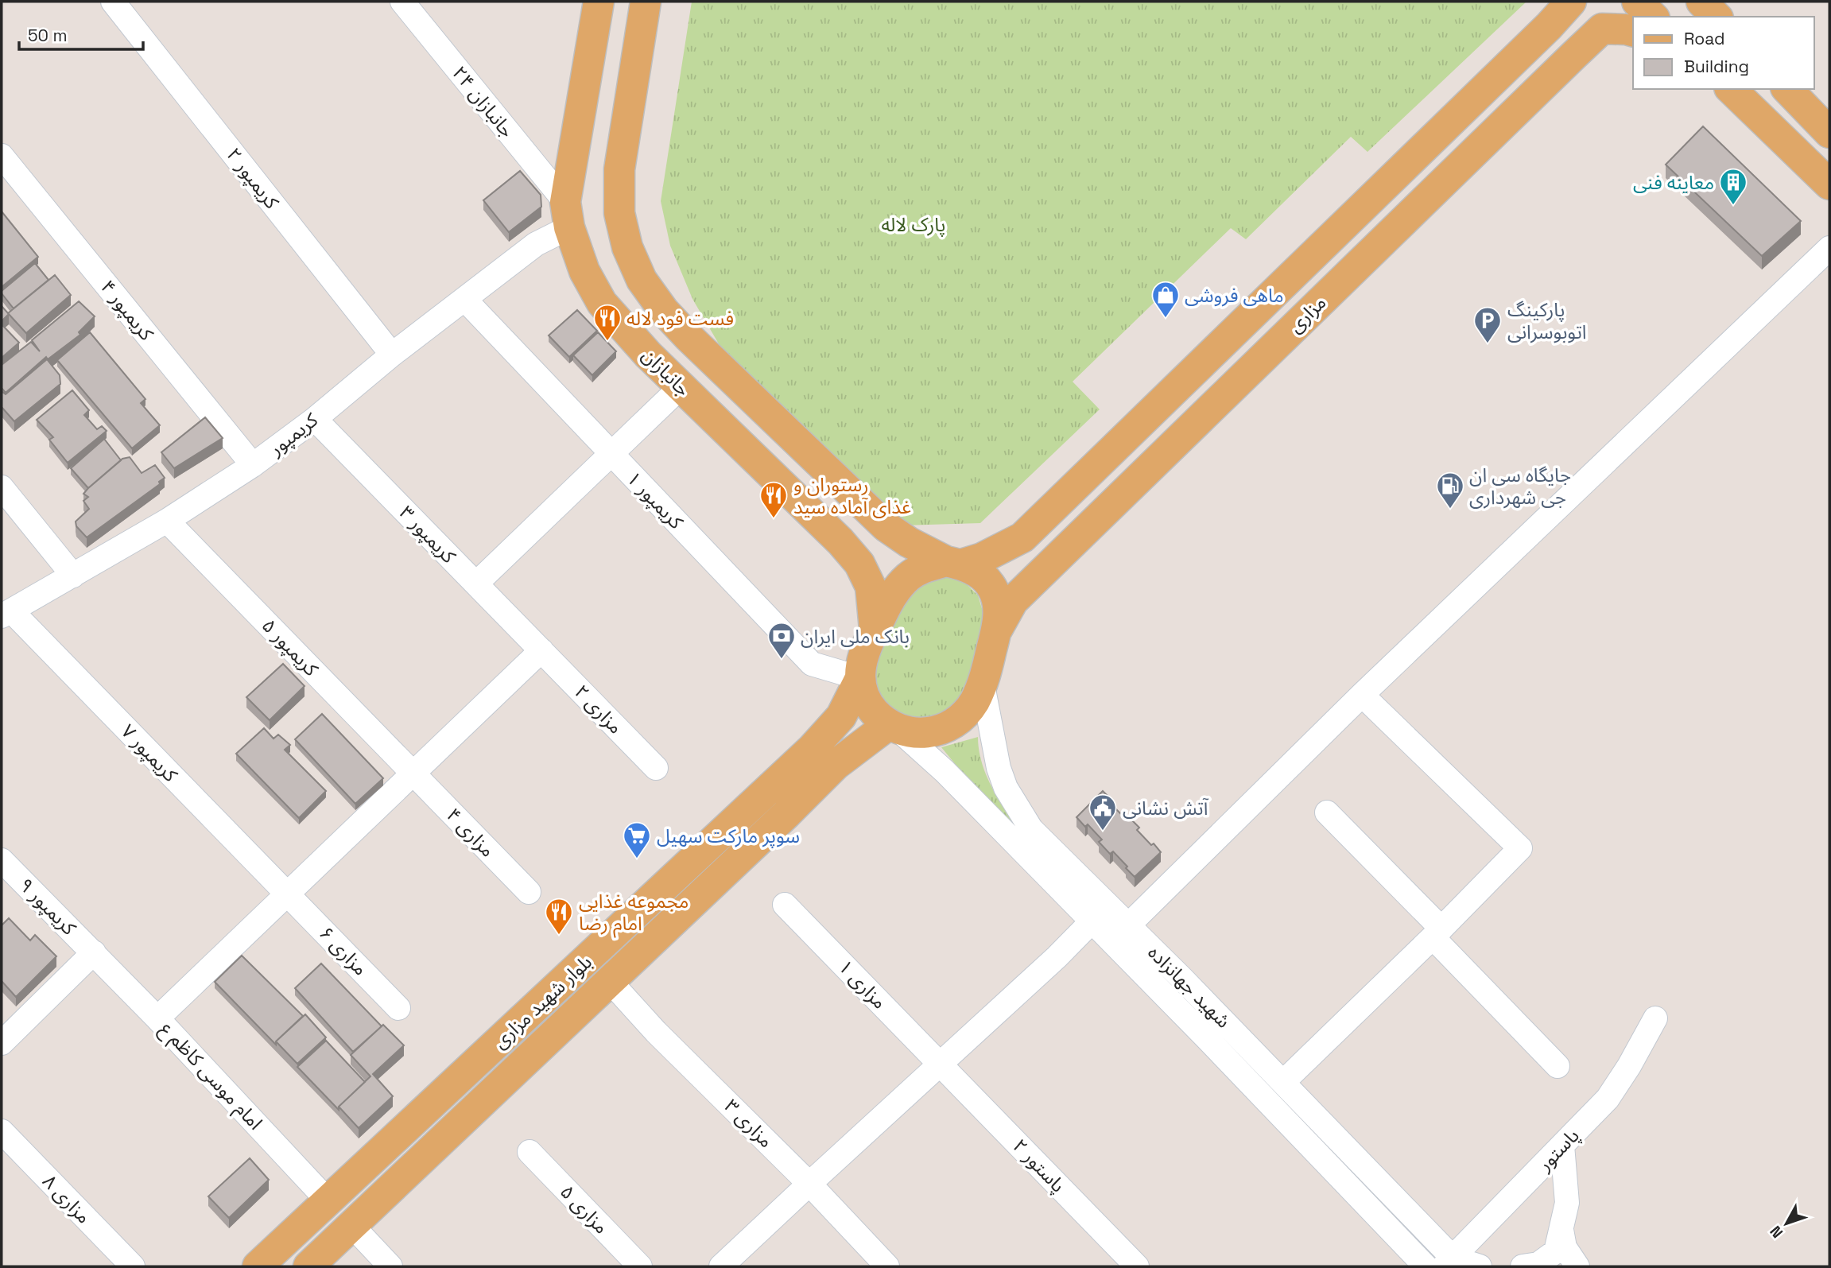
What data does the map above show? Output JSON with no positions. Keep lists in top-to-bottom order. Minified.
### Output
{"streets":{"main road":["مزاری","جانبازان","بلوار شهید مزاری"],"street":["جانبازان ۲۴","کریمپور ۲","کریمپور ۴","کریمپور","کریمپور ۱","کریمپور ۳","کریمپور ۵","مزاری ۲","کریمپور ۷","مزاری ۴","کریمپور ۹","مزاری ۶","مزاری ۱","شهید جهانزاده","امام موسی کاظم ع","مزاری ۳","پاستور","پاستور ۲","مزاری ۸","مزاری ۵"]},"crossings":[["جانبازان ۲۴","جانبازان"],["جانبازان ۲۴","کریمپور"],["کریمپور ۲","کریمپور"],["کریمپور ۴","کریمپور"],["مزاری","جانبازان"],["مزاری","کریمپور ۱"],["مزاری","شهید جهانزاده"],["مزاری","بلوار شهید مزاری"],["جانبازان","کریمپور"],["جانبازان","کریمپور ۱"],["جانبازان","شهید جهانزاده"],["جانبازان","بلوار شهید مزاری"],["کریمپور","کریمپور ۱"],["کریمپور","کریمپور ۳"],["کریمپور","کریمپور ۵"],["کریمپور","کریمپور ۷"],["کریمپور ۱","شهید جهانزاده"],["کریمپور ۱","بلوار شهید مزاری"],["کریمپور ۳","مزاری ۲"],["کریمپور ۵","مزاری ۴"],["کریمپور ۷","مزاری ۶"],["کریمپور ۹","امام موسی کاظم ع"],["مزاری ۱","پاستور ۲"],["شهید جهانزاده","بلوار شهید مزاری"],["شهید جهانزاده","پاستور"],["بلوار شهید مزاری","امام موسی کاظم ع"],["بلوار شهید مزاری","مزاری ۳"]],"parks":["پارک لاله"],"places":{"building":["معاینه فنی"],"shop":["ماهی فروشی"],"restaurant":["فست فود لاله","رستوران و غذای آماده سید","مجموعه غذایی امام رضا"],"parking":["پارکینگ اتوبوسرانی"],"fuel station":["جایگاه سی ان جی شهرداری"],"bank":["بانک ملی ایران"],"public building":["آتش نشانی"],"supermarket":["سوپر مارکت سهیل"]},"legend":["Road","Building"],"scale_bar":"50 m","north":"bottom left"}
